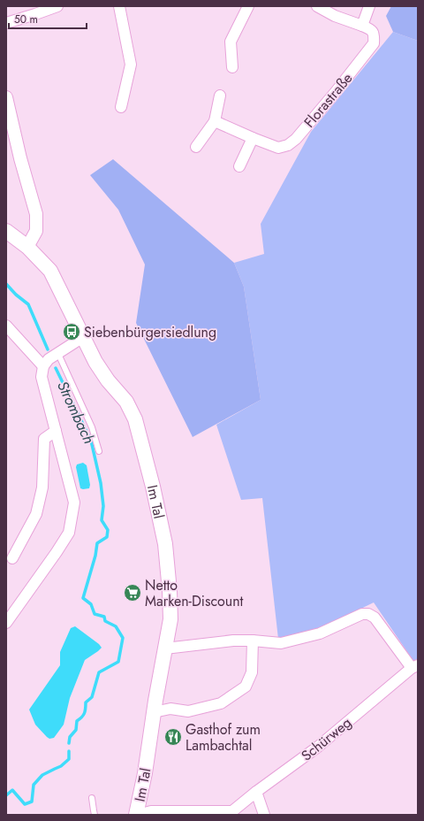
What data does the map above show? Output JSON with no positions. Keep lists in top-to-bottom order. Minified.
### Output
{"streets":{"main road":["Im Tal"],"street":["Florastraße","Schürweg"]},"crossings":[["Im Tal","Schürweg"]],"water":["Strombach"],"places":{"bus stop":["Siebenbürgersiedlung"],"supermarket":["Netto Marken-Discount"],"restaurant":["Gasthof zum Lambachtal"]},"scale_bar":"50 m"}
